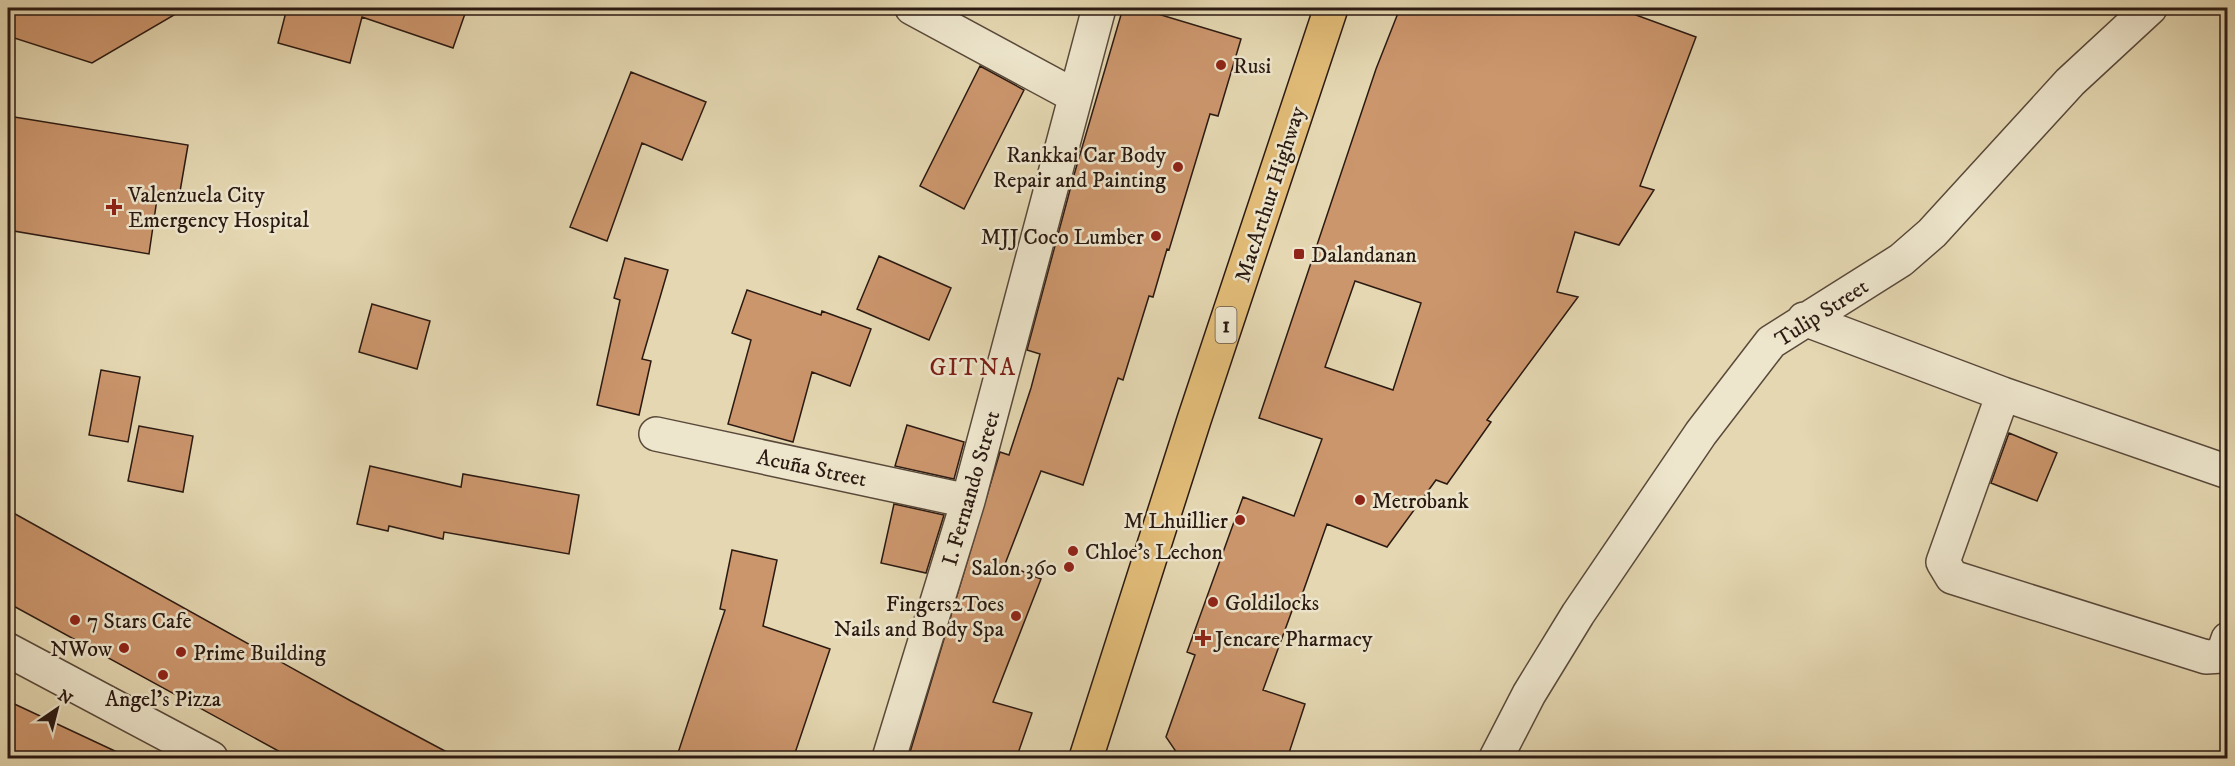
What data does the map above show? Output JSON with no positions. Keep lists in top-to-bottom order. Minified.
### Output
{"streets":{"highway":["MacArthur Highway","1"],"street":["Tulip Street","Acuña Street","I. Fernando Street"]},"crossings":[["Acuña Street","I. Fernando Street"]],"districts":["GITNA"],"places":{"other":["Rusi","Rankkai Car Body Repair and Painting","MJJ Coco Lumber","Metrobank","M Lhuillier","Chloe's Lechon","Salon 360","Goldilocks","Fingers2Toes Nails and Body Spa","7 Stars Cafe","NWow","Prime Building","Angel's Pizza"],"health":["Valenzuela City Emergency Hospital","Jencare Pharmacy"],"transit":["Dalandanan"]},"north":"top right"}
